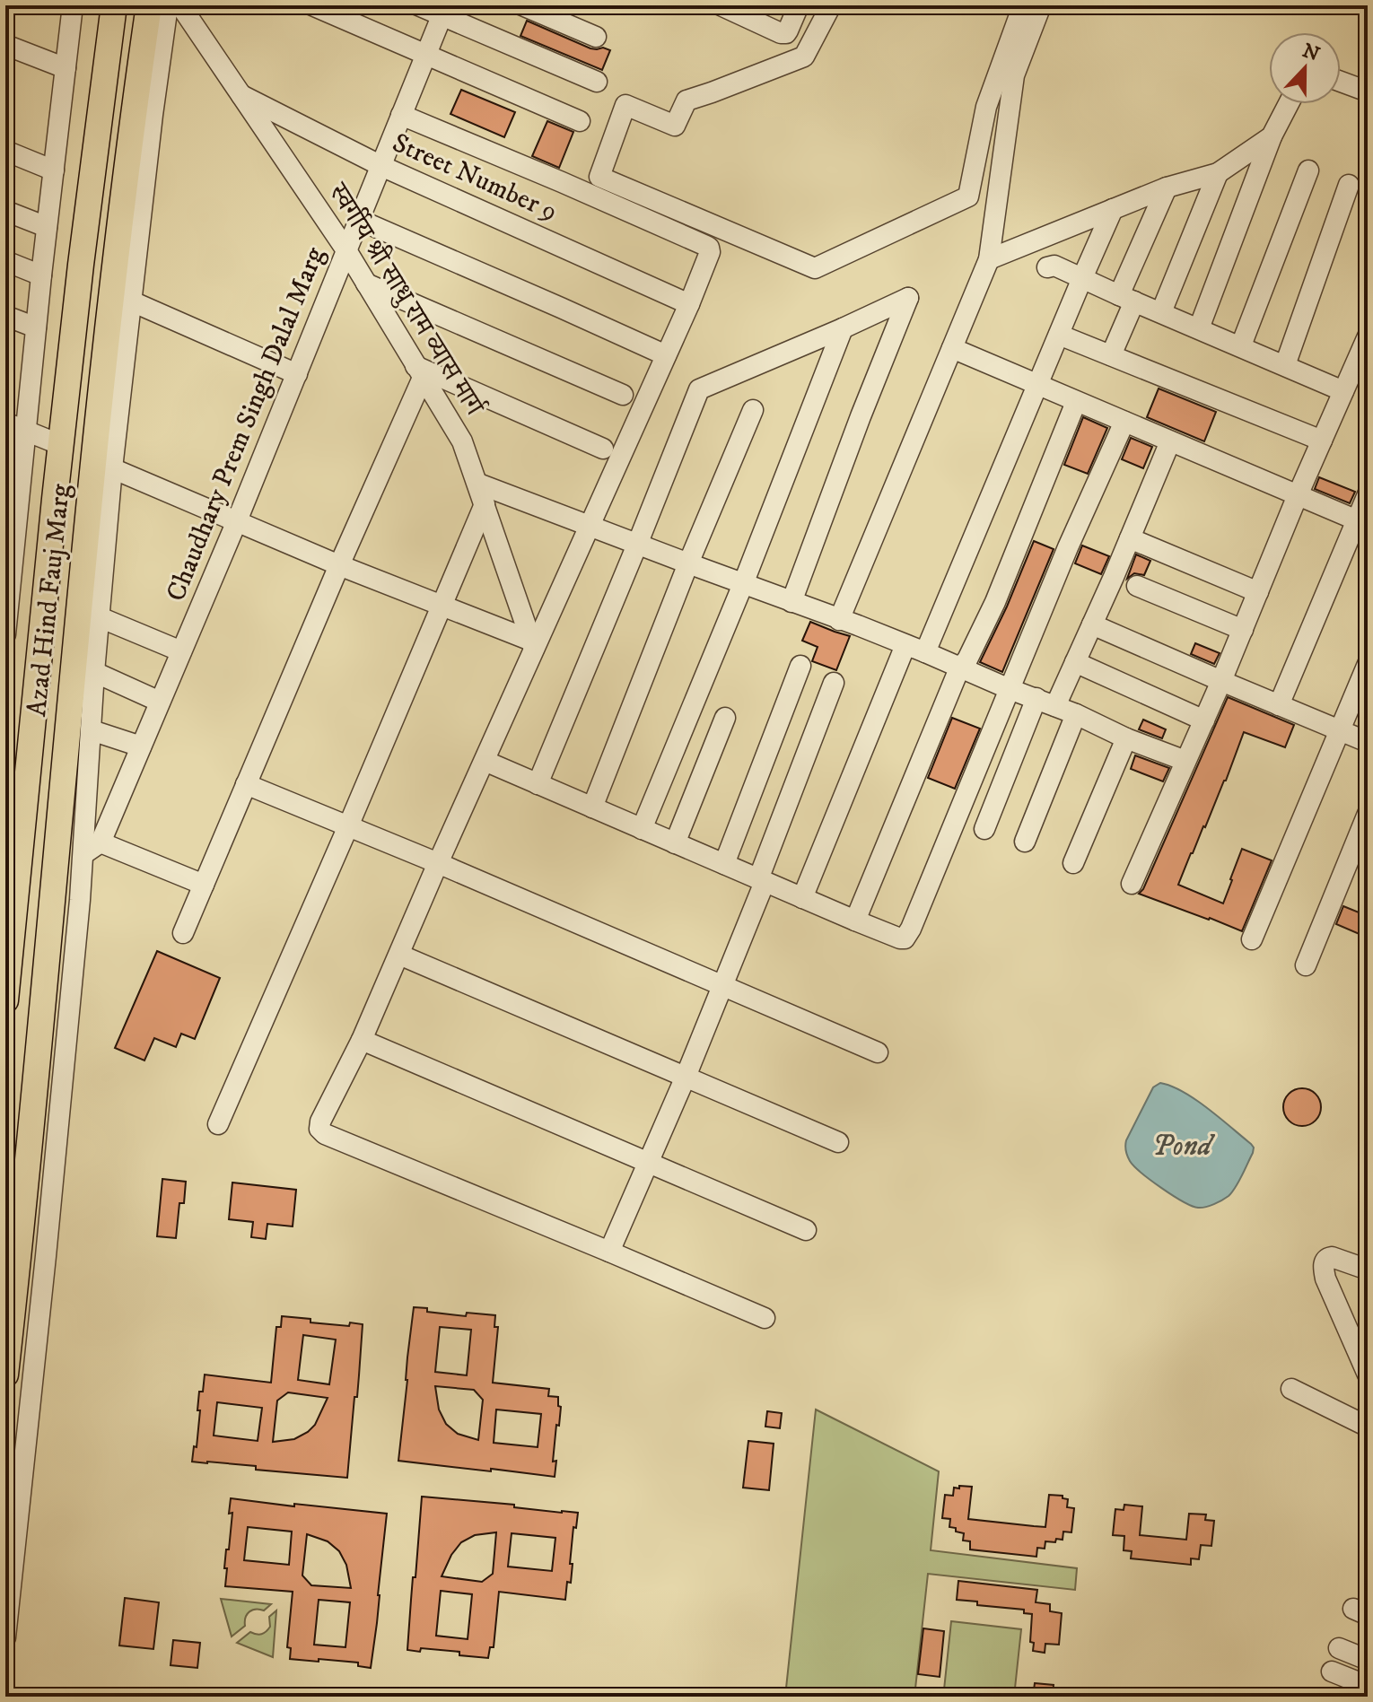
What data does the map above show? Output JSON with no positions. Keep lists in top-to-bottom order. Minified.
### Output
{"streets":{"main road":["Azad Hind Fauj Marg"],"street":["Street Number 9","स्वर्गीय श्री साधु राम व्यास मार्ग","Chaudhary Prem Singh Dalal Marg"]},"crossings":[["Street Number 9","स्वर्गीय श्री साधु राम व्यास मार्ग"],["Street Number 9","Chaudhary Prem Singh Dalal Marg"],["स्वर्गीय श्री साधु राम व्यास मार्ग","Chaudhary Prem Singh Dalal Marg"]],"water":["Pond"],"north":"top"}
